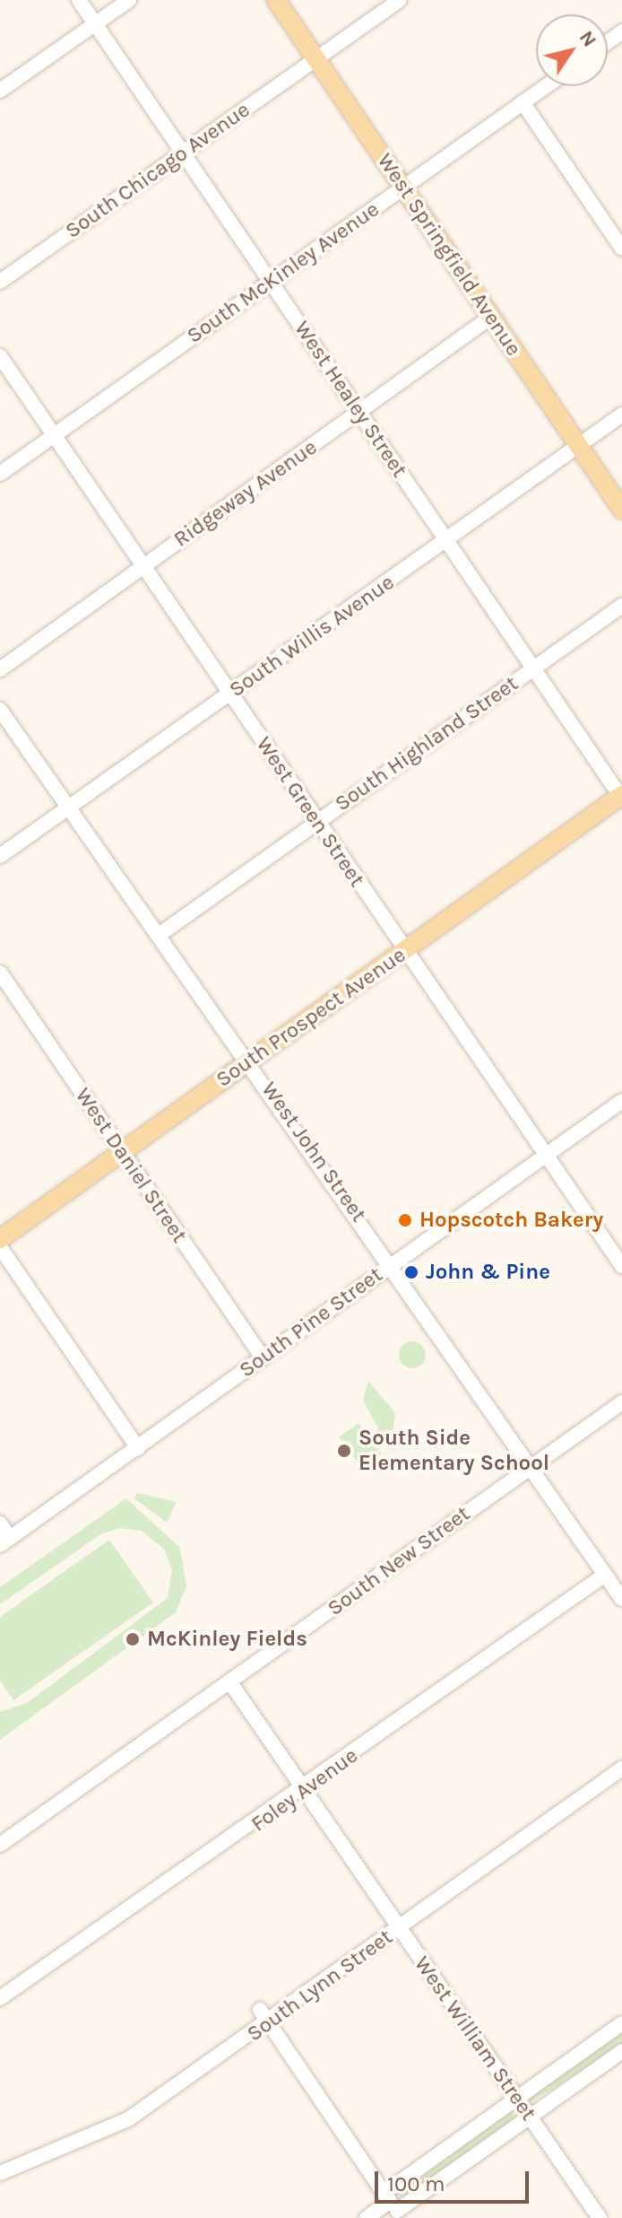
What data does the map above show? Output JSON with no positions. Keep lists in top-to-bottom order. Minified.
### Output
{"streets":{"main road":["West Springfield Avenue","South Prospect Avenue"],"street":["South Chicago Avenue","South McKinley Avenue","West Healey Street","Ridgeway Avenue","South Willis Avenue","South Highland Street","West Green Street","West John Street","West Daniel Street","South Pine Street","South New Street","Foley Avenue","South Lynn Street","West William Street"]},"crossings":[["South Chicago Avenue","West Springfield Avenue"],["South Chicago Avenue","West Healey Street"],["West Springfield Avenue","South McKinley Avenue"],["West Springfield Avenue","Ridgeway Avenue"],["West Springfield Avenue","South Willis Avenue"],["South McKinley Avenue","West Healey Street"],["South McKinley Avenue","West Green Street"],["West Healey Street","Ridgeway Avenue"],["West Healey Street","South Willis Avenue"],["West Healey Street","South Highland Street"],["West Healey Street","South Prospect Avenue"],["Ridgeway Avenue","West Green Street"],["South Willis Avenue","West Green Street"],["South Willis Avenue","West John Street"],["South Highland Street","West Green Street"],["South Highland Street","West John Street"],["West Green Street","South Prospect Avenue"],["West Green Street","South Pine Street"],["South Prospect Avenue","West John Street"],["South Prospect Avenue","West Daniel Street"],["West John Street","South Pine Street"],["West John Street","South New Street"],["West John Street","Foley Avenue"],["West Daniel Street","South Pine Street"],["South New Street","West William Street"],["Foley Avenue","West William Street"],["South Lynn Street","West William Street"]],"places":["Hopscotch Bakery","John & Pine","South Side Elementary School","McKinley Fields"],"scale_bar":"100 m","north":"top right"}
